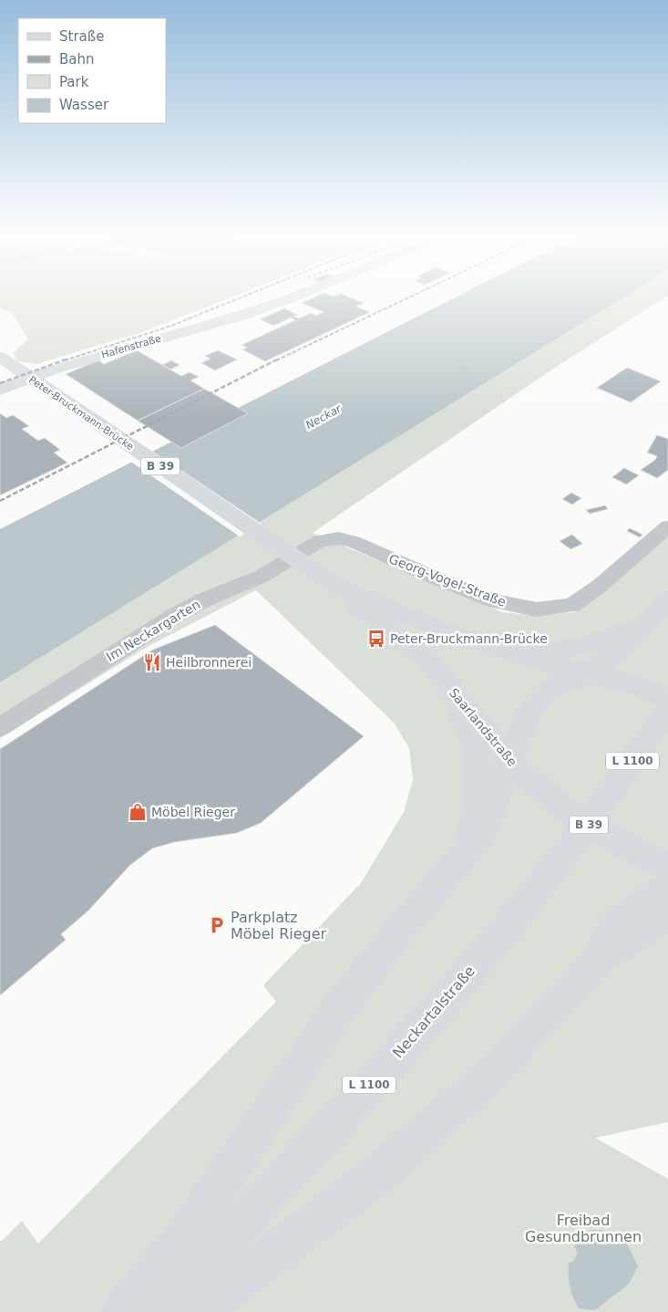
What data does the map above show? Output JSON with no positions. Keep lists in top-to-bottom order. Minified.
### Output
{"streets":{"main road":["Hafenstraße","Peter-Bruckmann-Brücke","B 39","Saarlandstraße","L 1100","Neckartalstraße"],"street":["Georg-Vogel-Straße","Im Neckargarten"]},"crossings":[["Peter-Bruckmann-Brücke","B 39"],["Peter-Bruckmann-Brücke","Saarlandstraße"],["B 39","Saarlandstraße"],["Georg-Vogel-Straße","Im Neckargarten"]],"water":["Neckar"],"parks":["Freibad Gesundbrunnen"],"places":{"bus stop":["Peter-Bruckmann-Brücke"],"restaurant":["Heilbronnerei"],"shop":["Möbel Rieger"],"parking":["Parkplatz Möbel Rieger"]},"legend":["Straße","Bahn","Park","Wasser"]}
